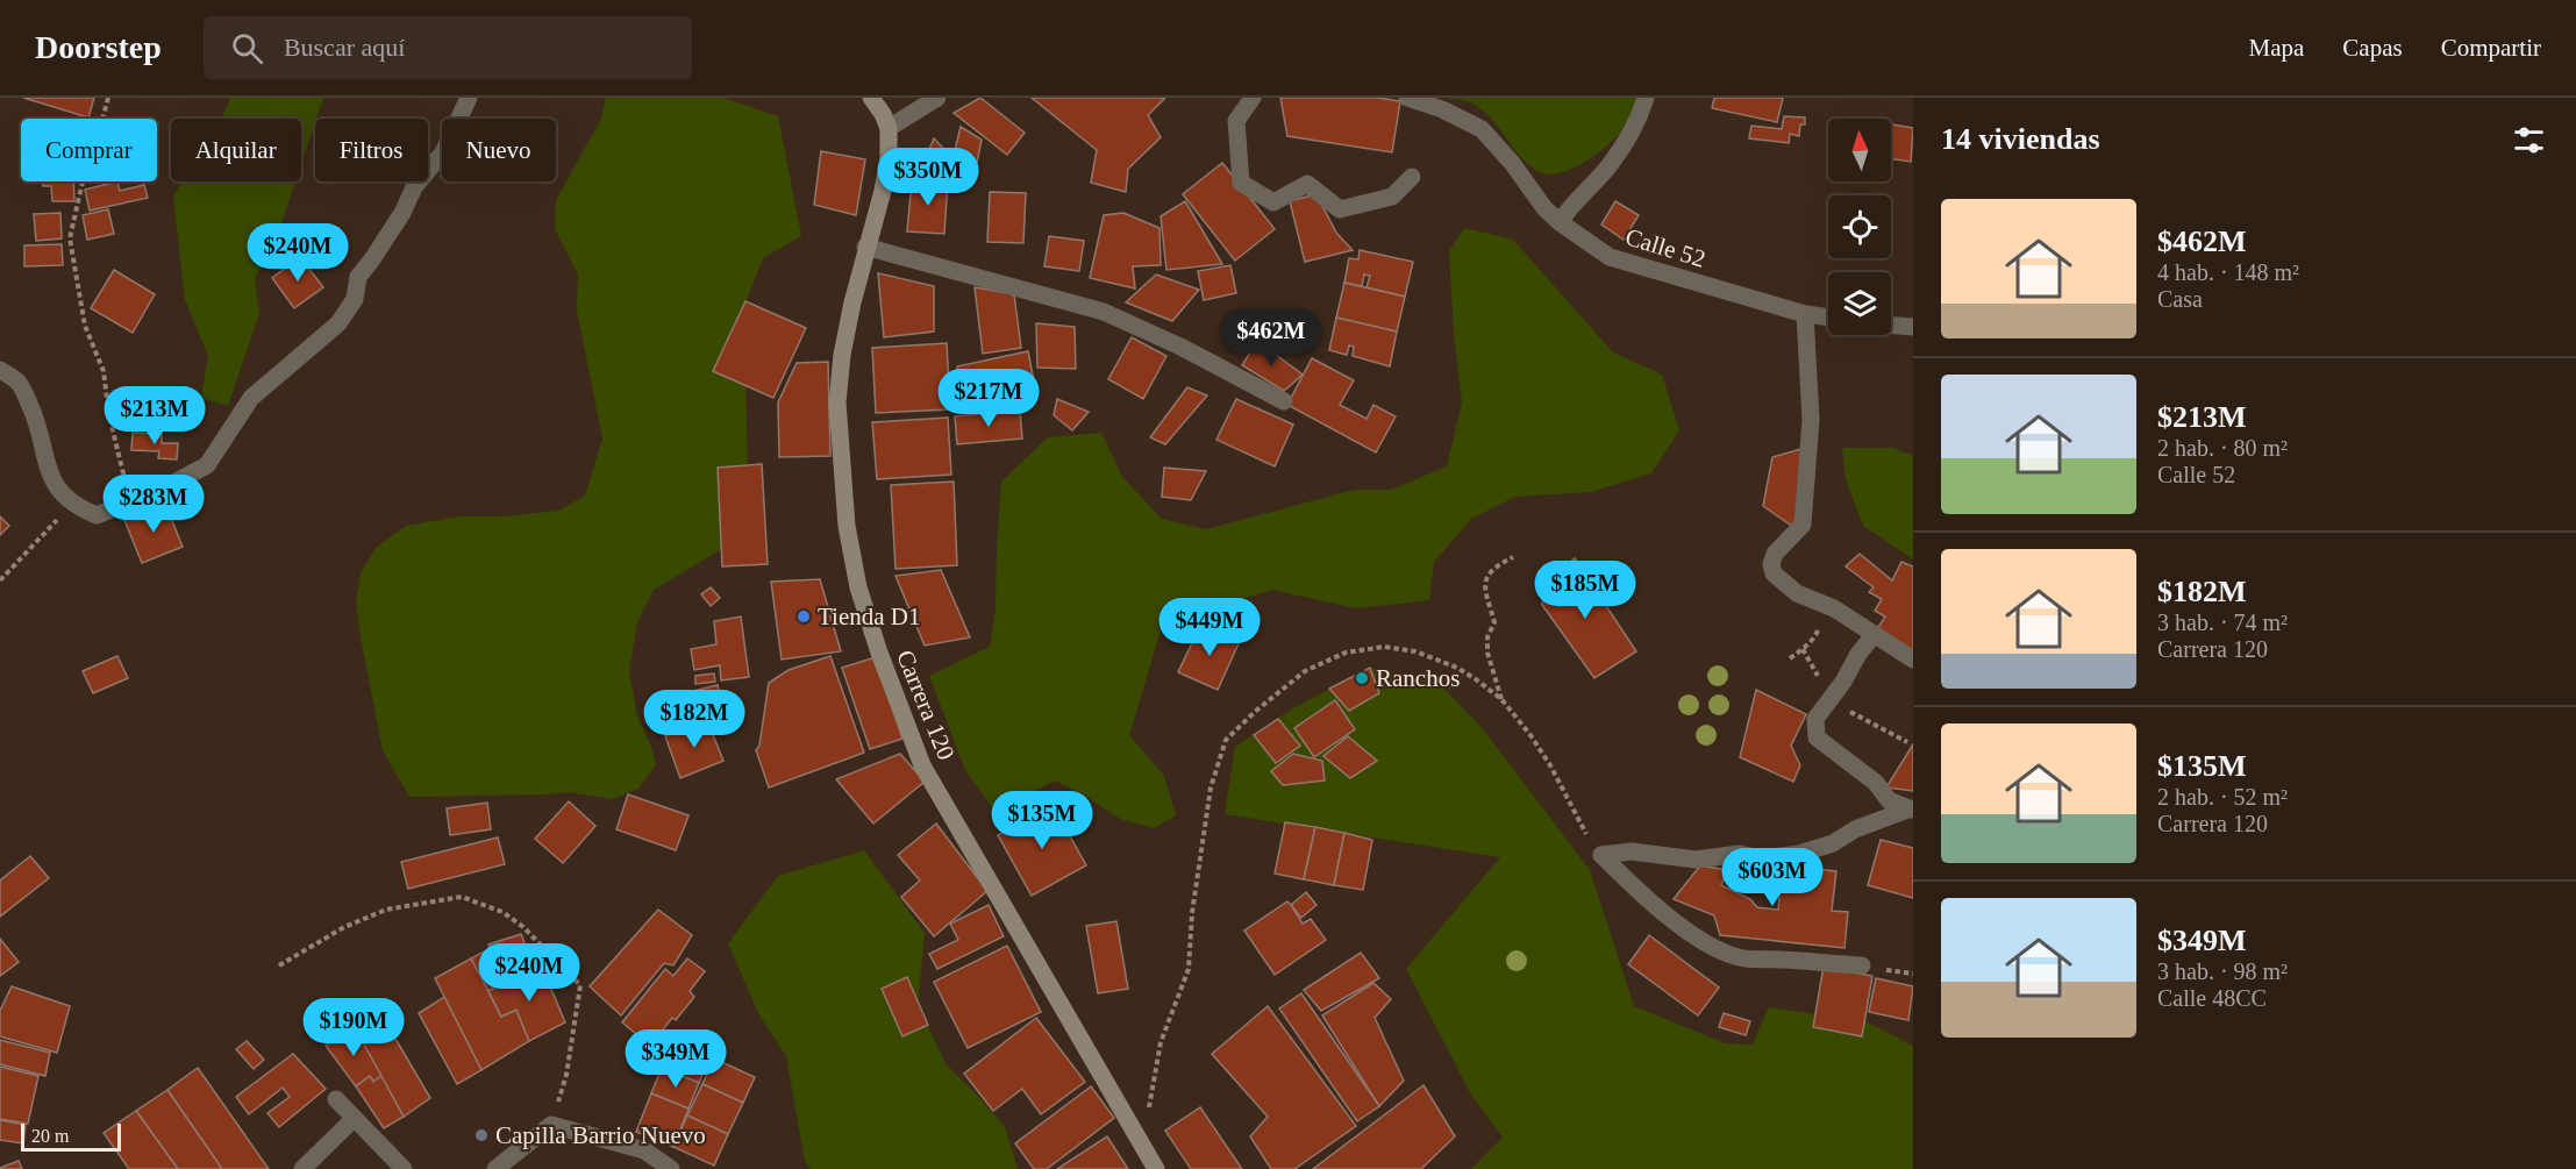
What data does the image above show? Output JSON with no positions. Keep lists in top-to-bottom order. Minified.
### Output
{"streets":{"street":["Calle 52","Carrera 120"]},"places":["Tienda D1","Ranchos","Capilla Barrio Nuevo"],"scale_bar":"20 m","north":"top","page":{"header":"Doorstep","search":"Buscar aquí","nav":["Mapa","Capas","Compartir"],"heading":"14 viviendas","chip":["Comprar","Alquilar","Filtros","Nuevo"],"price":["$350M","$240M","$462M","$217M","$213M","$283M","$185M","$449M","$182M","$135M","$603M","$240M","$190M","$349M"],"list":[{"name":"$462M","note":"4 hab. · 148 m² · Casa"},{"name":"$213M","note":"2 hab. · 80 m² · Calle 52"},{"name":"$182M","note":"3 hab. · 74 m² · Carrera 120"},{"name":"$135M","note":"2 hab. · 52 m² · Carrera 120"},{"name":"$349M","note":"3 hab. · 98 m² · Calle 48CC"}],"scale":"20 m"}}
